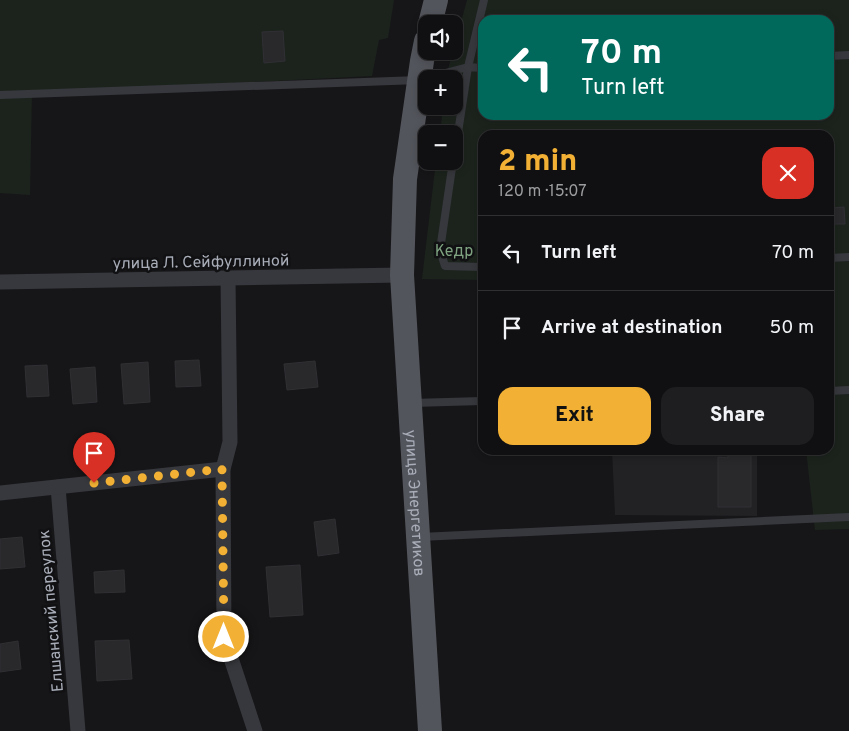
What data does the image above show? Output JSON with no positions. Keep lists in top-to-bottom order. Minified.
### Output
{"streets":{"main road":["улица Энергетиков"],"street":["улица Л. Сейфуллиной","Елшанский переулок"]},"crossings":[["улица Л. Сейфуллиной","улица Энергетиков"]],"parks":["Кедр"],"page":{"map_buttons":["+","−"],"turn":["70 m","Turn left"],"heading":["2 min","120 m · 15:07"],"list":[{"name":"Turn left","value":"70 m"},{"name":"Arrive at destination","value":"50 m"}],"buttons":["Exit","Share"]}}
